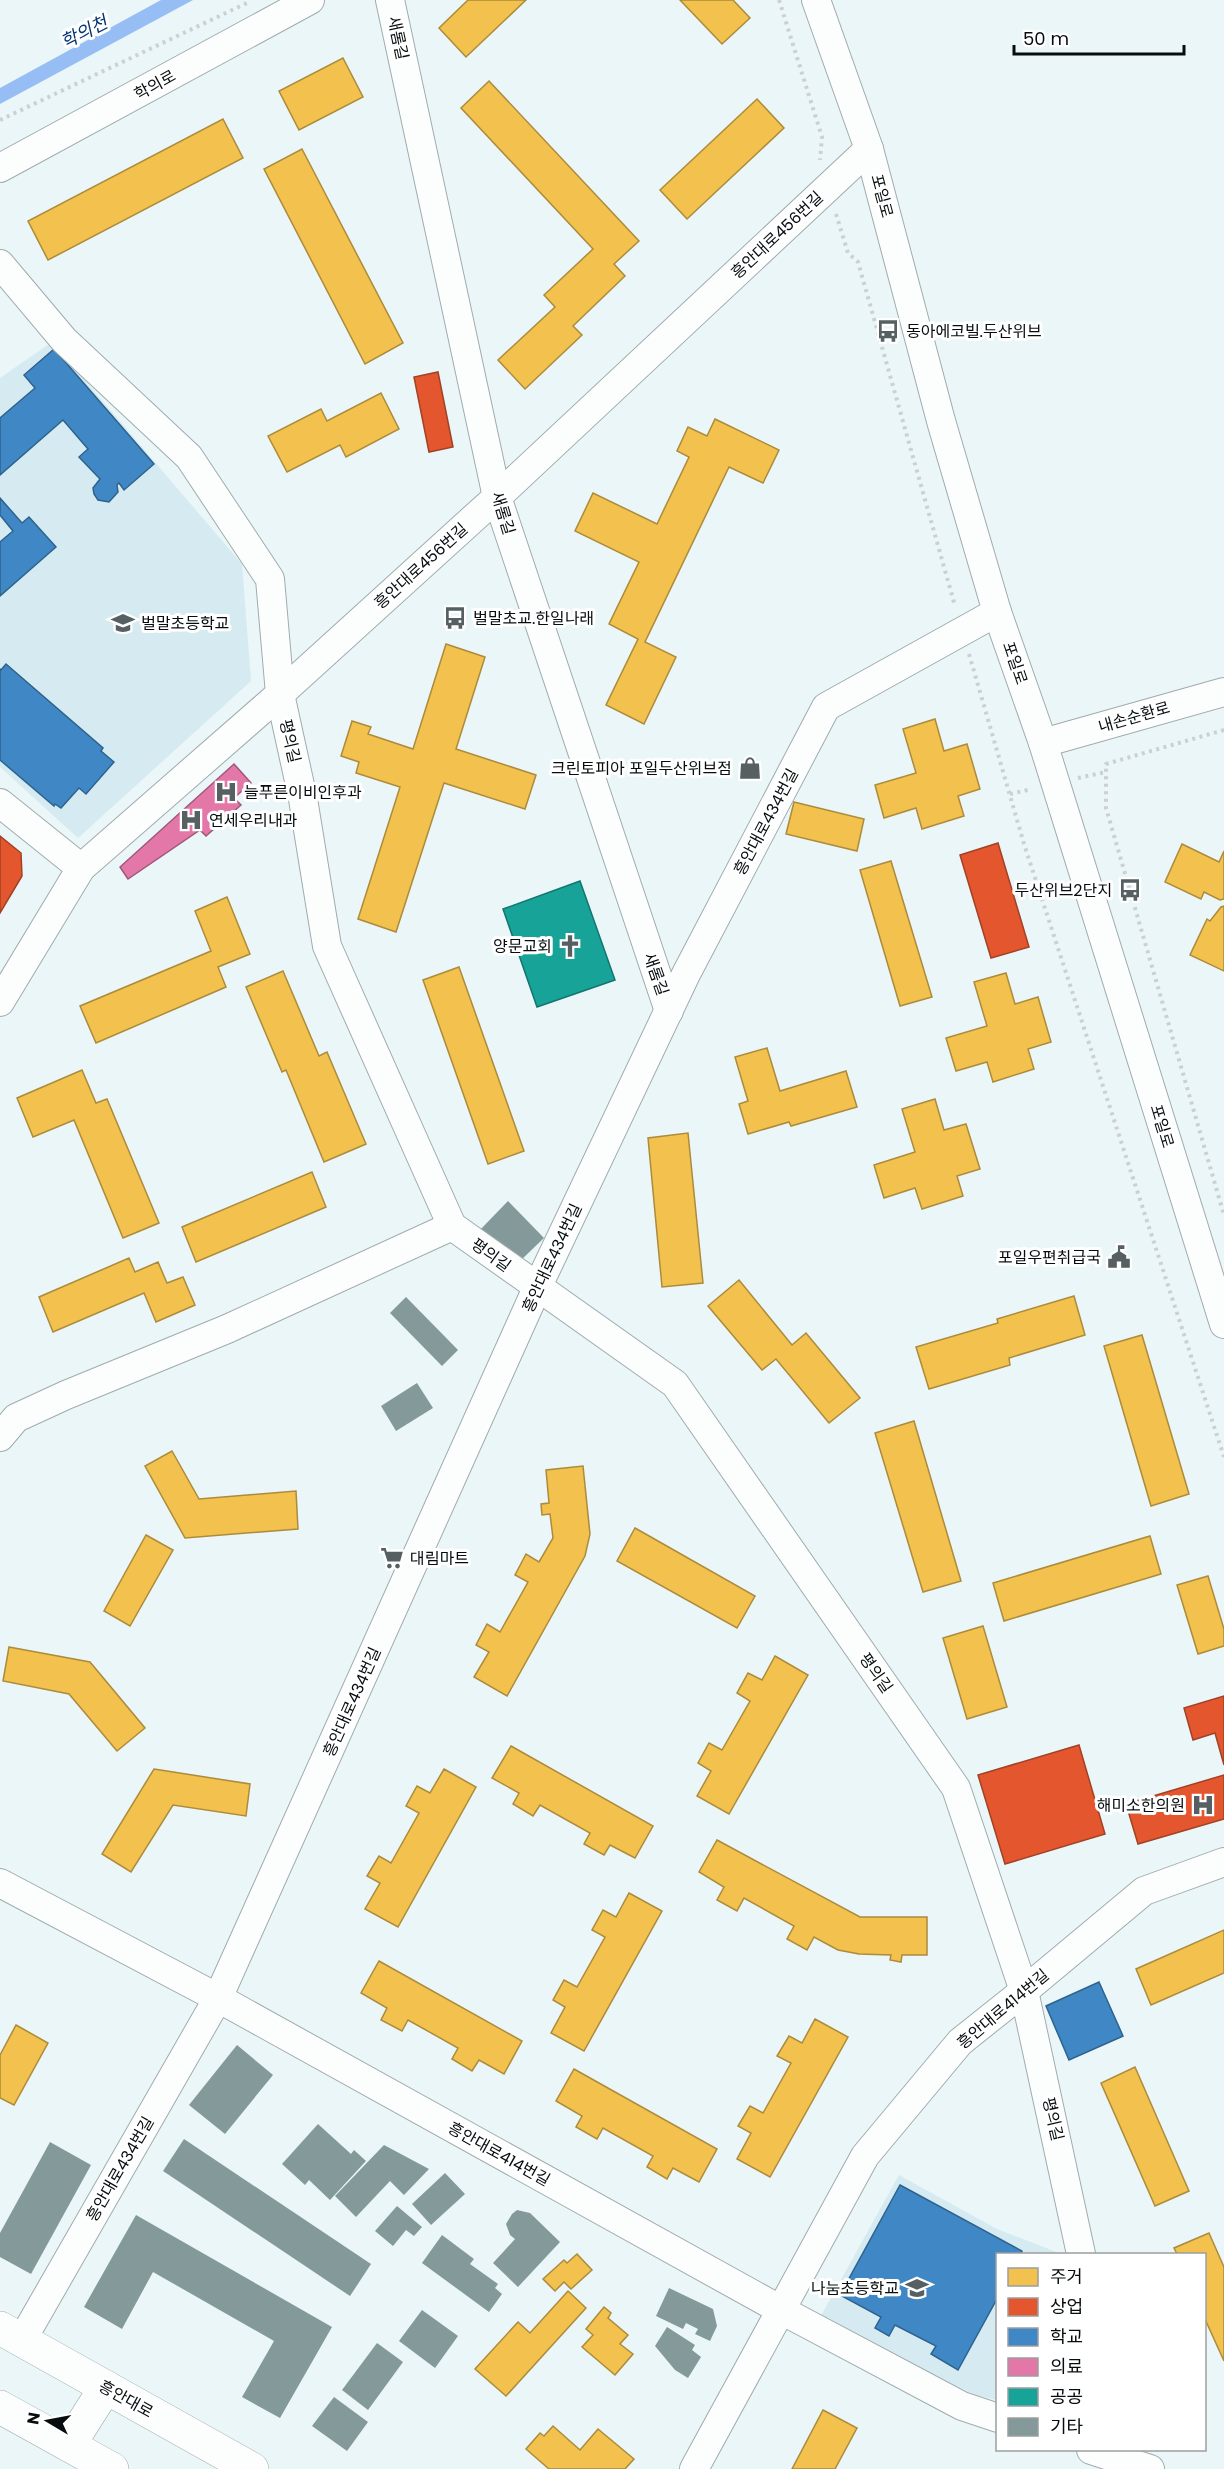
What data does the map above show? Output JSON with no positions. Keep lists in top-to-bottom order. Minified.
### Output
{"streets":{"main road":["흥안대로"],"street":["새롬길","학의로","포일로","흥안대로456번길","내손순환로","평의길","흥안대로434번길","흥안대로414번길"]},"crossings":[["새롬길","흥안대로456번길"],["새롬길","흥안대로434번길"],["포일로","흥안대로456번길"],["포일로","내손순환로"],["포일로","흥안대로434번길"],["흥안대로456번길","평의길"],["평의길","흥안대로434번길"],["평의길","흥안대로414번길"],["흥안대로434번길","흥안대로414번길"],["흥안대로434번길","흥안대로"]],"water":["학의천"],"places":{"bus stop":["동아에코빌.두산위브","벌말초교.한일나래","두산위브2단지"],"school or university":["벌말초등학교","나눔초등학교"],"shop":["크린토피아 포일두산위브점"],"hospital":["늘푸른이비인후과","연세우리내과","해미소한의원"],"church":["양문교회"],"public building":["포일우편취급국"],"supermarket":["대림마트"]},"legend":["주거","상업","학교","의료","공공","기타"],"scale_bar":"50 m","north":"left"}
